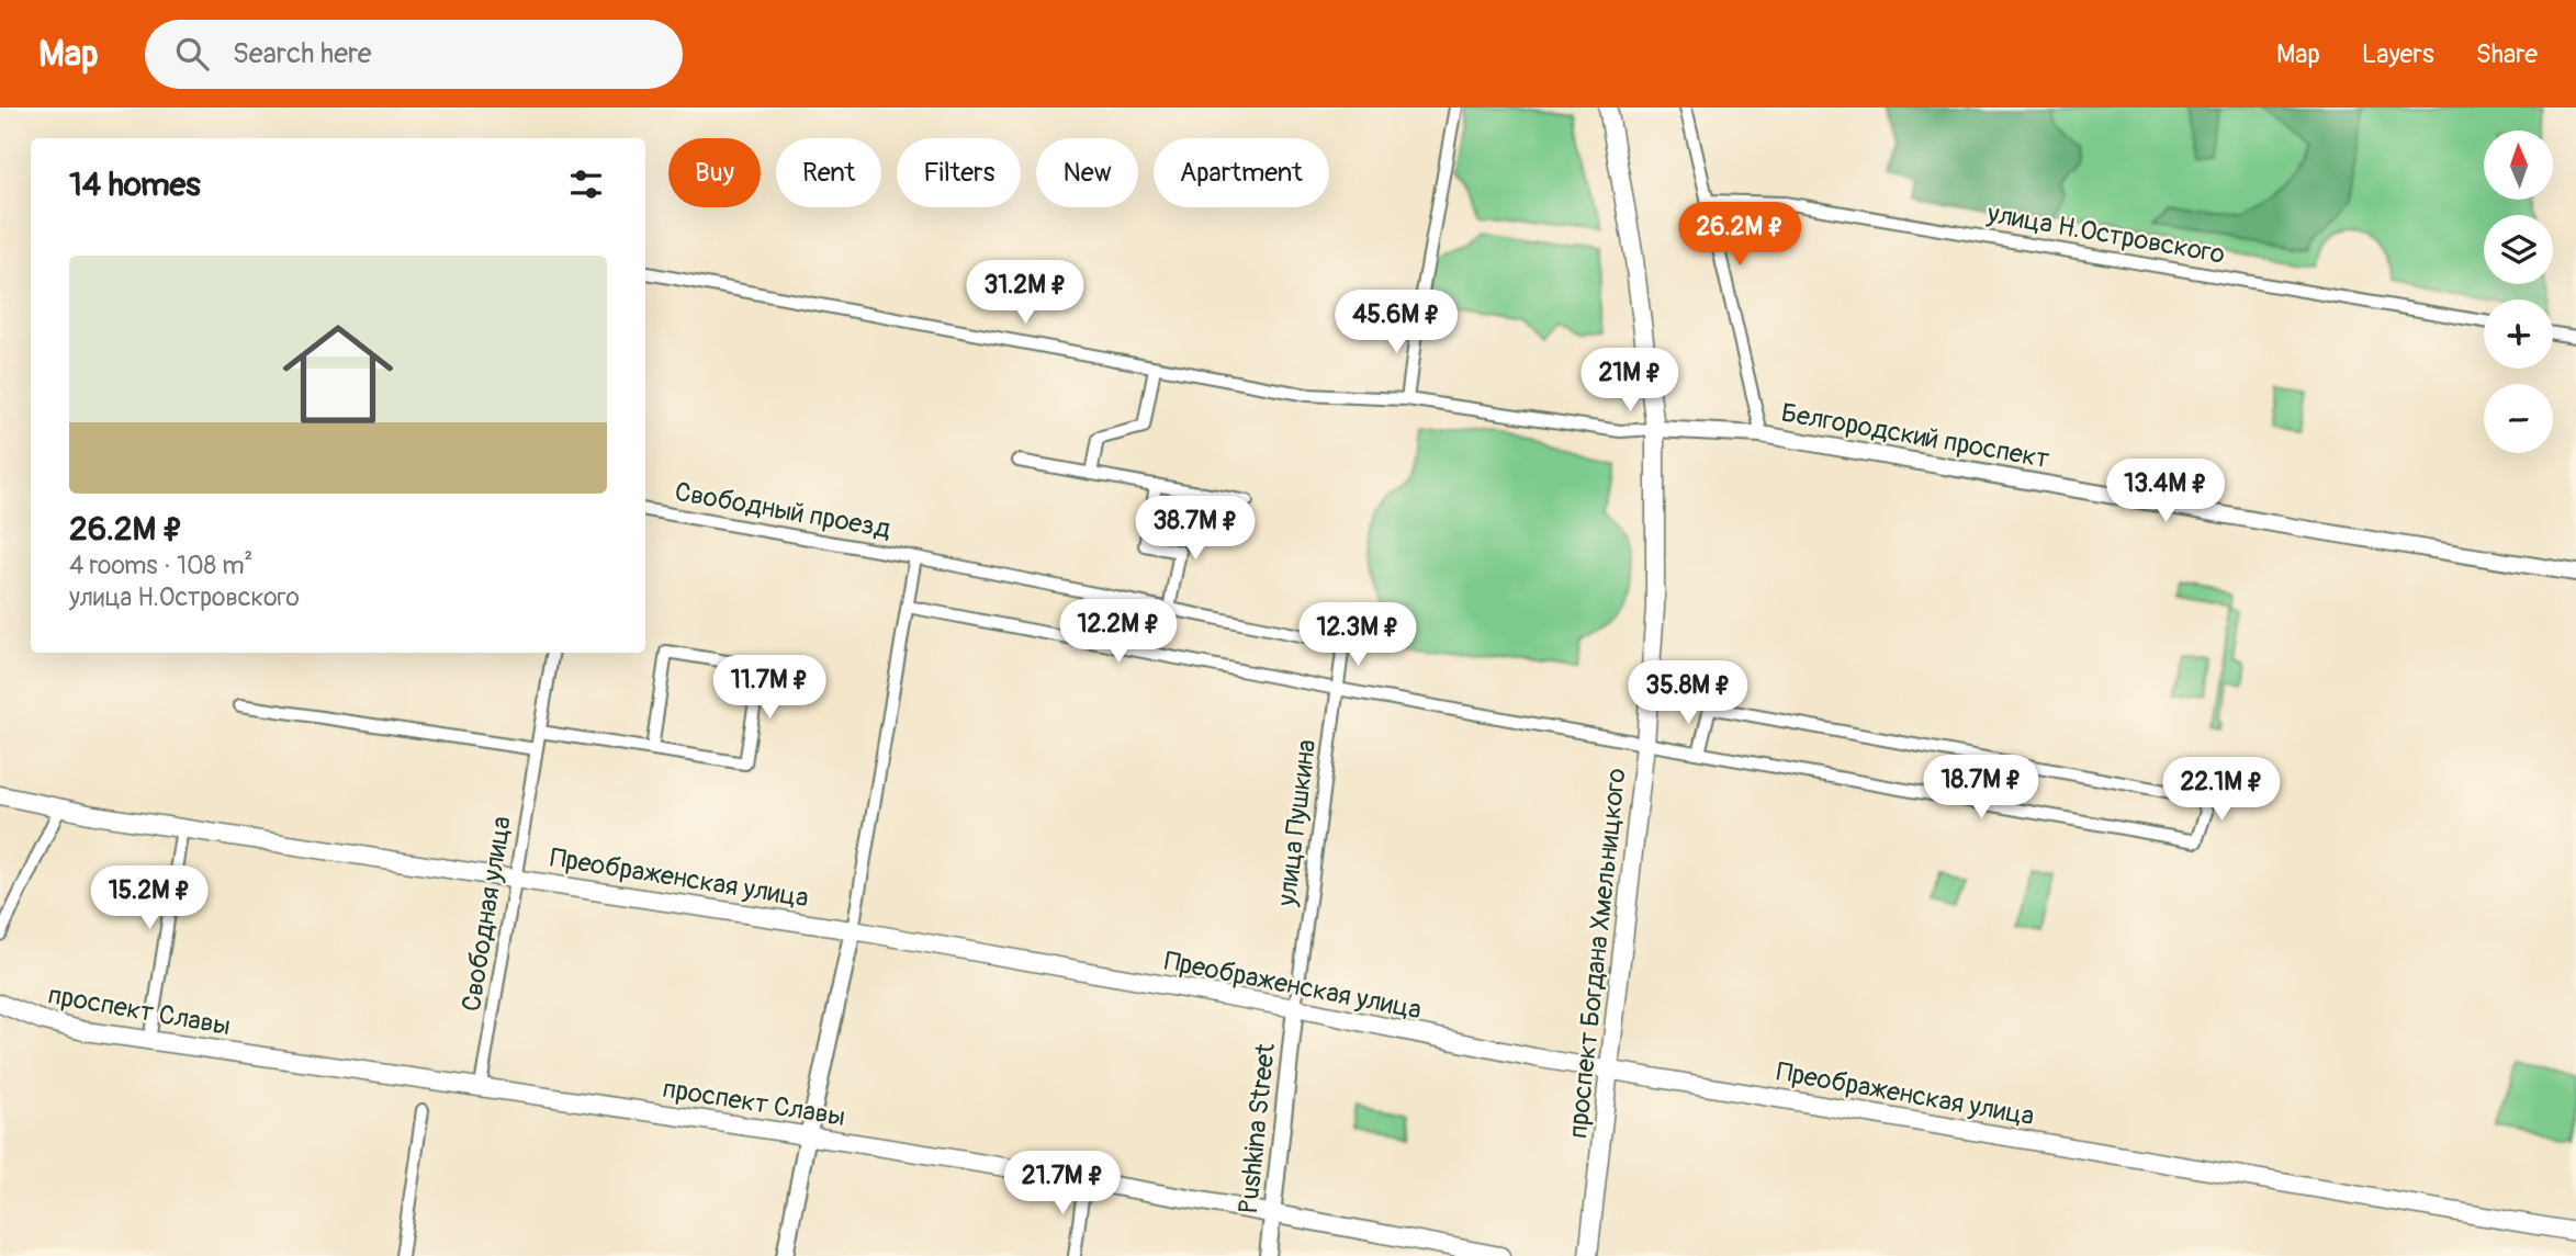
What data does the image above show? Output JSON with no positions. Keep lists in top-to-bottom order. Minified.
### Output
{"streets":{"main road":["Белгородский проспект","Преображенская улица","проспект Богдана Хмельницкого","проспект Славы","Pushkina Street"],"street":["улица Н.Островского","Свободный проезд","улица Пушкина","Свободная улица"]},"crossings":[["Белгородский проспект","проспект Богдана Хмельницкого"],["Свободный проезд","улица Пушкина"],["улица Пушкина","Преображенская улица"],["улица Пушкина","Pushkina Street"],["Преображенская улица","Свободная улица"],["Преображенская улица","проспект Богдана Хмельницкого"],["Преображенская улица","Pushkina Street"],["Свободная улица","проспект Славы"],["проспект Славы","Pushkina Street"]],"north":"top","page":{"header":"Map","search":"Search here","nav":["Map","Layers","Share"],"map_buttons":["+","−"],"chip":["Buy","Rent","Filters","New","Apartment"],"heading":"14 homes","price":["26.2M ₽","31.2M ₽","45.6M ₽","21M ₽","13.4M ₽","38.7M ₽","12.2M ₽","12.3M ₽","11.7M ₽","35.8M ₽","18.7M ₽","22.1M ₽","15.2M ₽","21.7M ₽"],"list":[{"name":"26.2M ₽","note":"4 rooms · 108 m² · улица Н.Островского"}]}}
